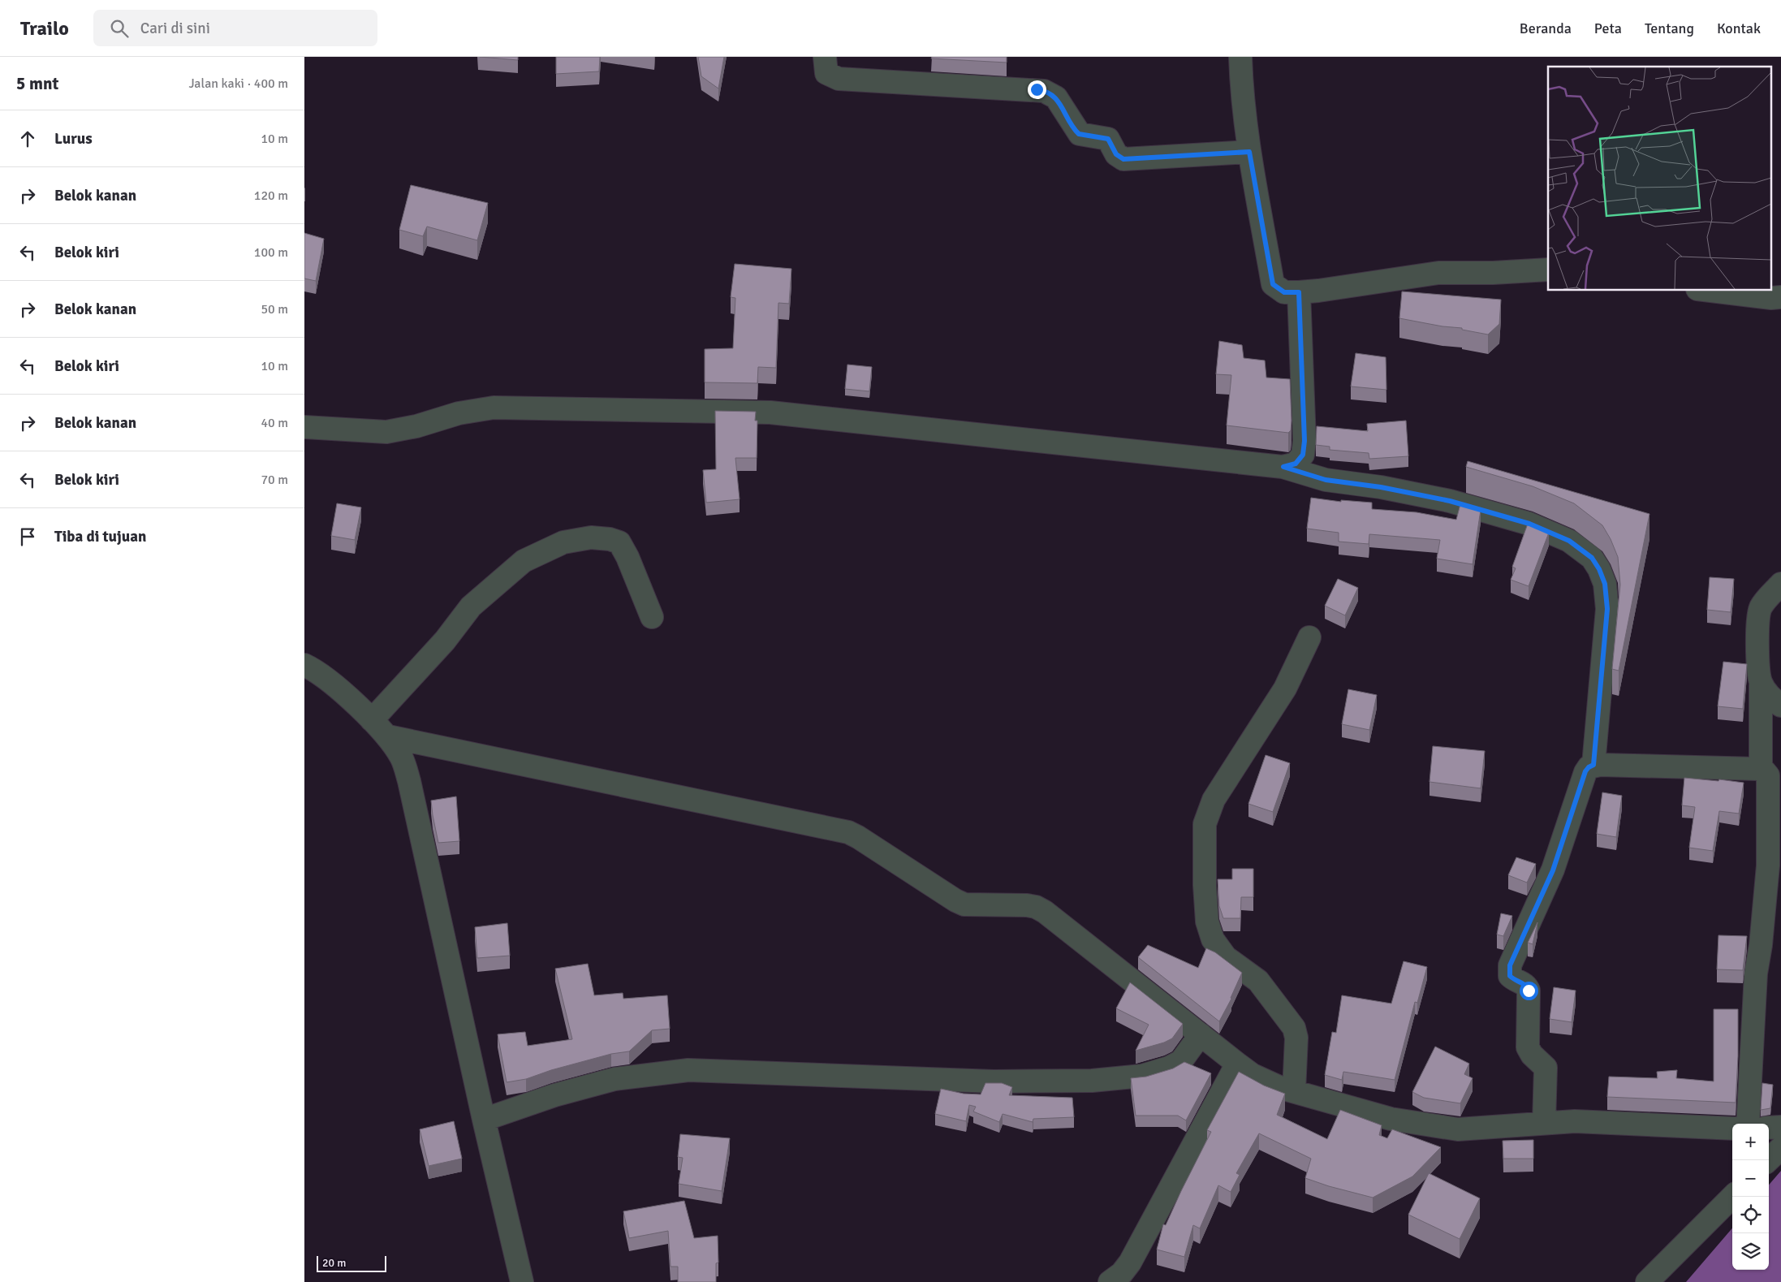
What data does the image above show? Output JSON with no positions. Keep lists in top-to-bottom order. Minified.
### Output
{"scale_bar":"20 m","page":{"header":"Trailo","search":"Cari di sini","nav":["Beranda","Peta","Tentang","Kontak"],"heading":["5 mnt","Jalan kaki · 400 m"],"list":[["Lurus","10 m"],["Belok kanan","120 m"],["Belok kiri","100 m"],["Belok kanan","50 m"],["Belok kiri","10 m"],["Belok kanan","40 m"],["Belok kiri","70 m"],"Tiba di tujuan"],"map_buttons":["+","−"],"scale":"20 m"}}
